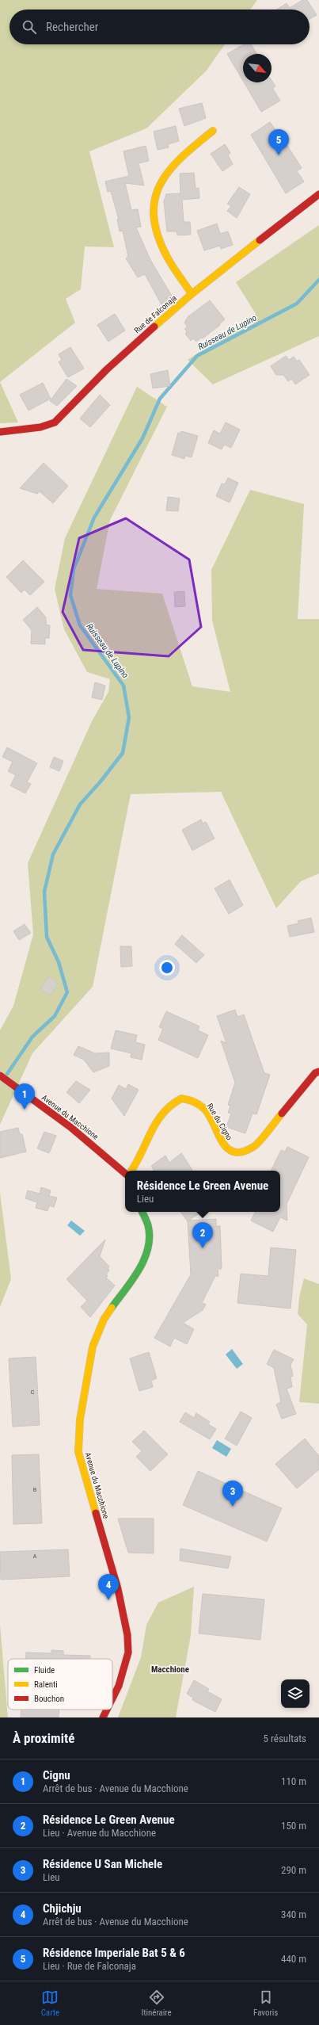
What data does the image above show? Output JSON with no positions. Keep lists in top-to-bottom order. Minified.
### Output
{"streets":{"street":["Rue de Falconaja","Avenue du Macchione","Rue du Cigno"]},"districts":["Macchione"],"water":["Ruisseau de Lupino"],"house_numbers":["C","B","A"],"legend":["Fluide","Ralenti","Bouchon"],"north":"bottom right","page":{"search":"Rechercher","pins":["5","1","2","3","4"],"popup":["Résidence Le Green Avenue","Lieu"],"heading":["À proximité","5 résultats"],"list":[{"mark":"1","name":"Cignu","note":"Arrêt de bus · Avenue du Macchione","value":"110 m"},{"mark":"2","name":"Résidence Le Green Avenue","note":"Lieu · Avenue du Macchione","value":"150 m"},{"mark":"3","name":"Résidence U San Michele","note":"Lieu","value":"290 m"},{"mark":"4","name":"Chjichju","note":"Arrêt de bus · Avenue du Macchione","value":"340 m"},{"mark":"5","name":"Résidence Imperiale Bat 5 & 6","note":"Lieu · Rue de Falconaja","value":"440 m"}],"nav":["Carte","Itinéraire","Favoris"]}}
